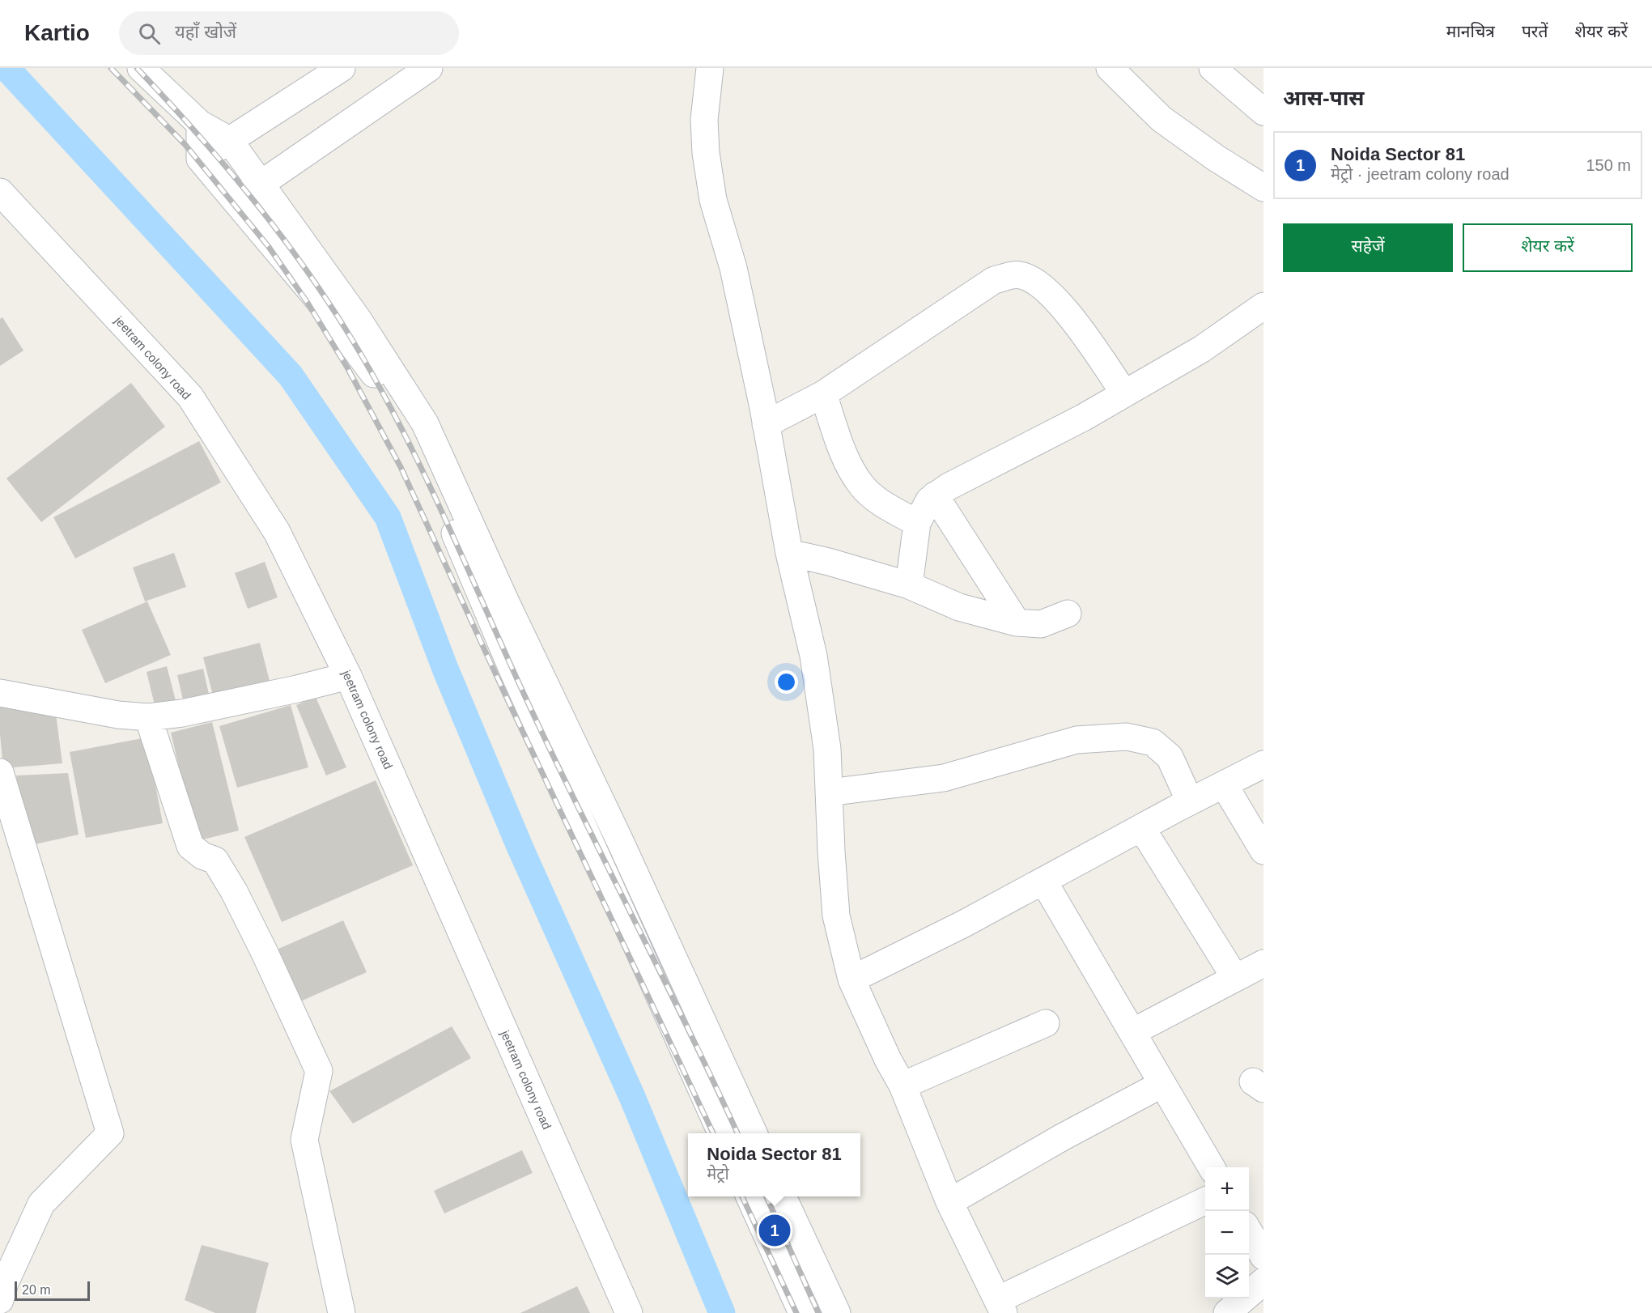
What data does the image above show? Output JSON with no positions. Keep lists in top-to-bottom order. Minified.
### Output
{"streets":{"street":["jeetram colony road"]},"scale_bar":"20 m","page":{"header":"Kartio","search":"यहाँ खोजें","nav":["मानचित्र","परतें","शेयर करें"],"heading":"आस-पास","list":[{"mark":"1","name":"Noida Sector 81","note":"मेट्रो · jeetram colony road","value":"150 m"}],"buttons":["सहेजें","शेयर करें"],"popup":["Noida Sector 81","मेट्रो"],"map_buttons":["+","−"],"pins":"1","scale":"20 m"}}
